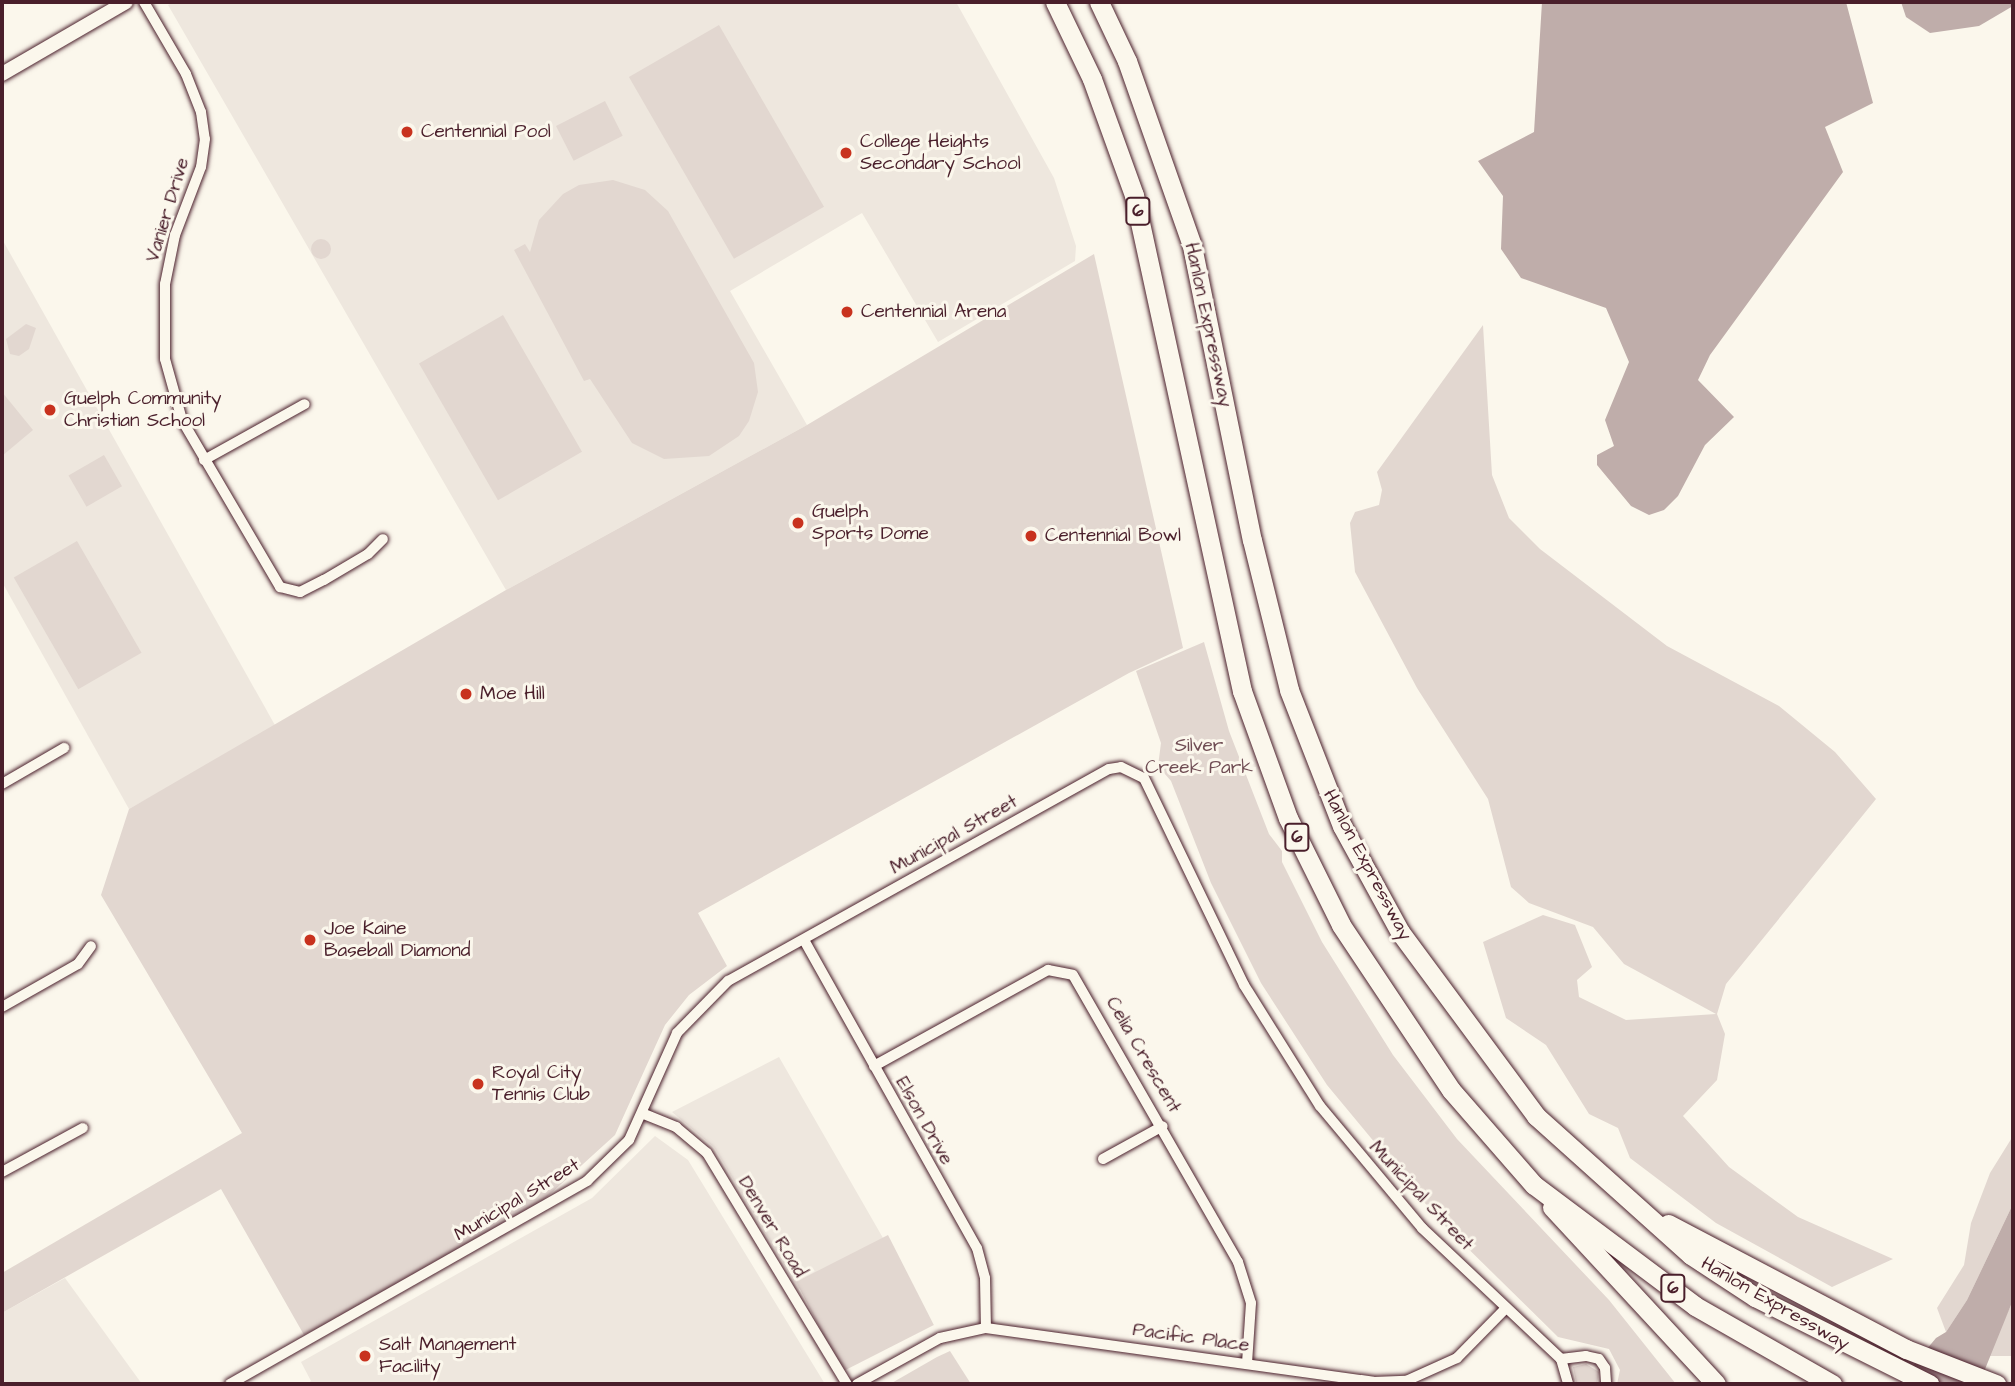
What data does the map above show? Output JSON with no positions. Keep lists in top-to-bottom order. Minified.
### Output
{"streets":{"highway":["6","Hanlon Expressway"],"street":["Vanier Drive","Municipal Street","Celia Crescent","Elson Drive","Denver Road","Pacific Place"]},"crossings":[["Municipal Street","Elson Drive"],["Municipal Street","Denver Road"],["Municipal Street","Pacific Place"],["Celia Crescent","Elson Drive"],["Celia Crescent","Pacific Place"],["Elson Drive","Pacific Place"]],"parks":["Silver Creek Park"],"places":["Centennial Pool","College Heights Secondary School","Centennial Arena","Guelph Community Christian School","Guelph Sports Dome","Centennial Bowl","Moe Hill","Joe Kaine Baseball Diamond","Royal City Tennis Club","Salt Mangement Facility"]}
